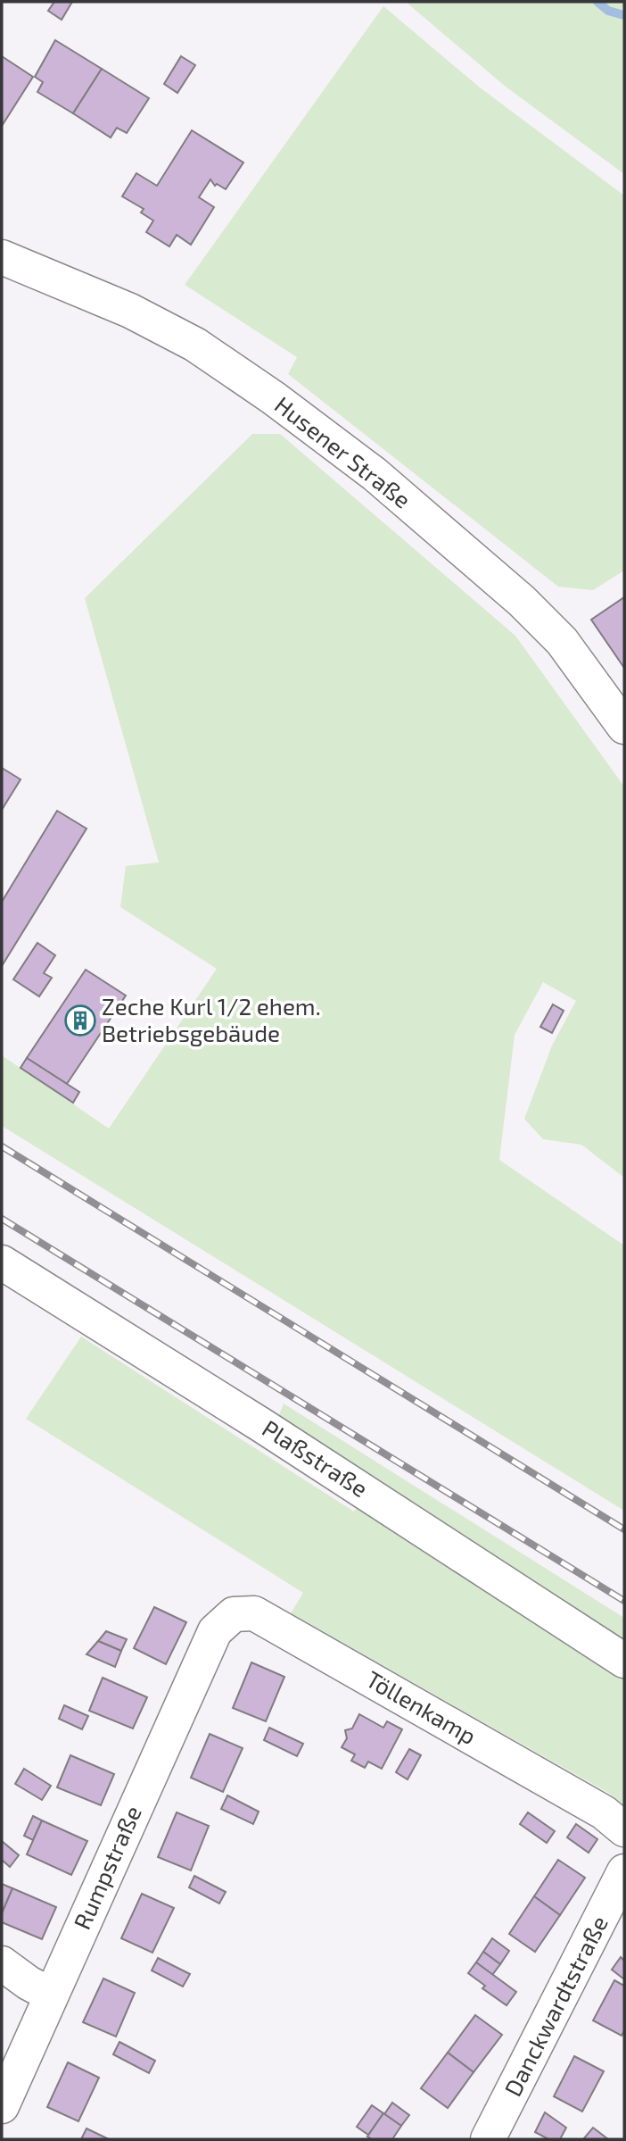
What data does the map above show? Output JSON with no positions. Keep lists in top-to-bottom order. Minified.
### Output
{"streets":{"street":["Husener Straße","Plaßstraße","Töllenkamp","Rumpstraße","Danckwardtstraße"]},"crossings":[["Töllenkamp","Rumpstraße"]],"places":{"building":["Zeche Kurl 1/2 ehem. Betriebsgebäude"]}}
